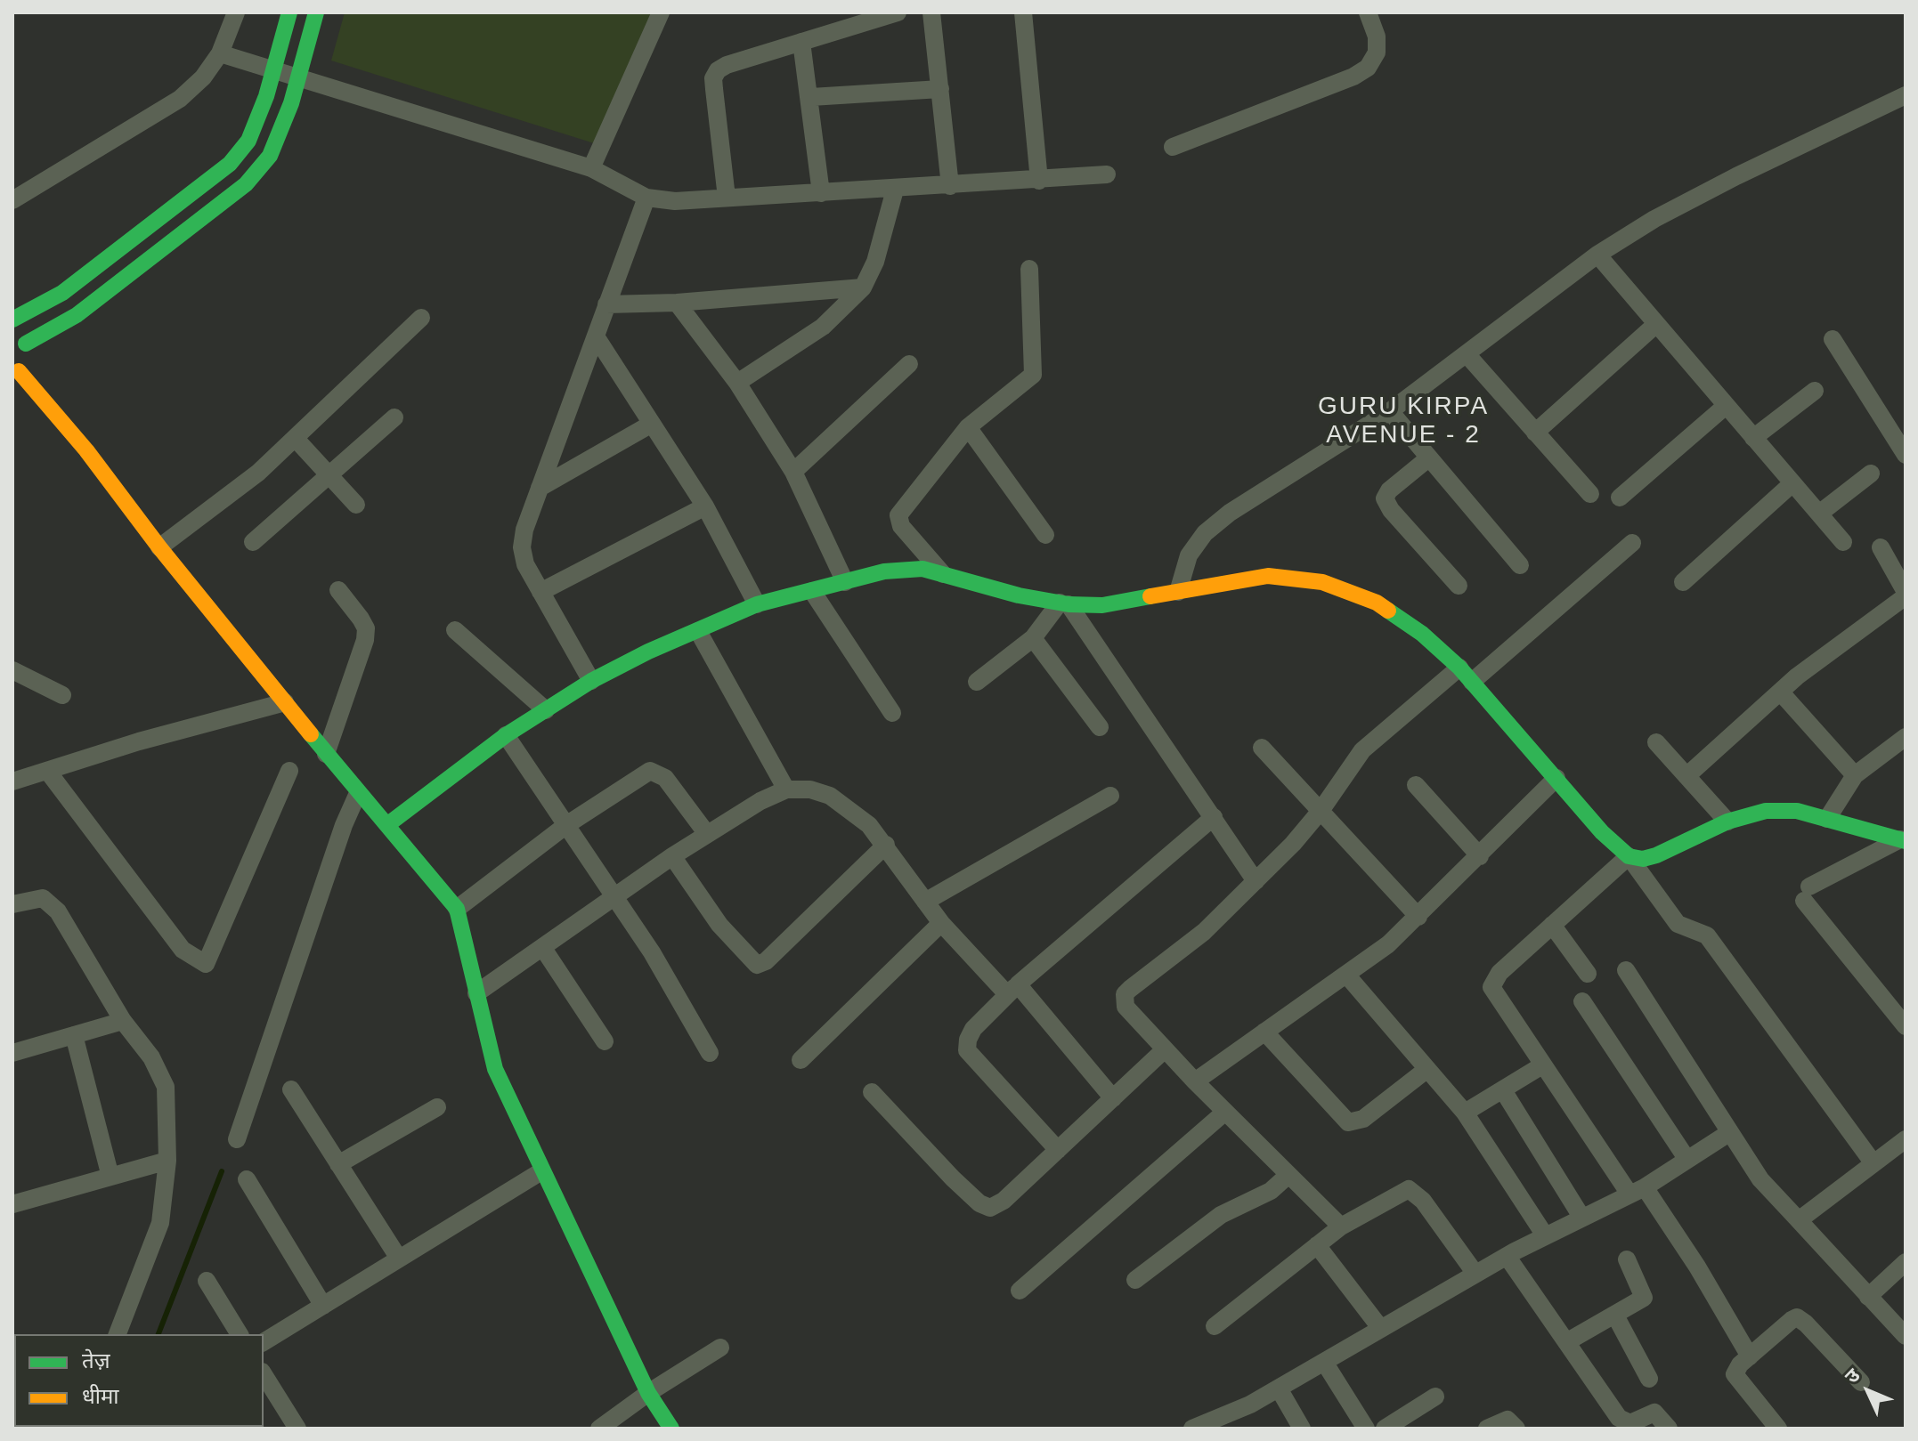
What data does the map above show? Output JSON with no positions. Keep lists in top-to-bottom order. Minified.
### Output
{"districts":["GURU KIRPA AVENUE - 2"],"legend":["तेज़","धीमा"],"north":"top left"}
